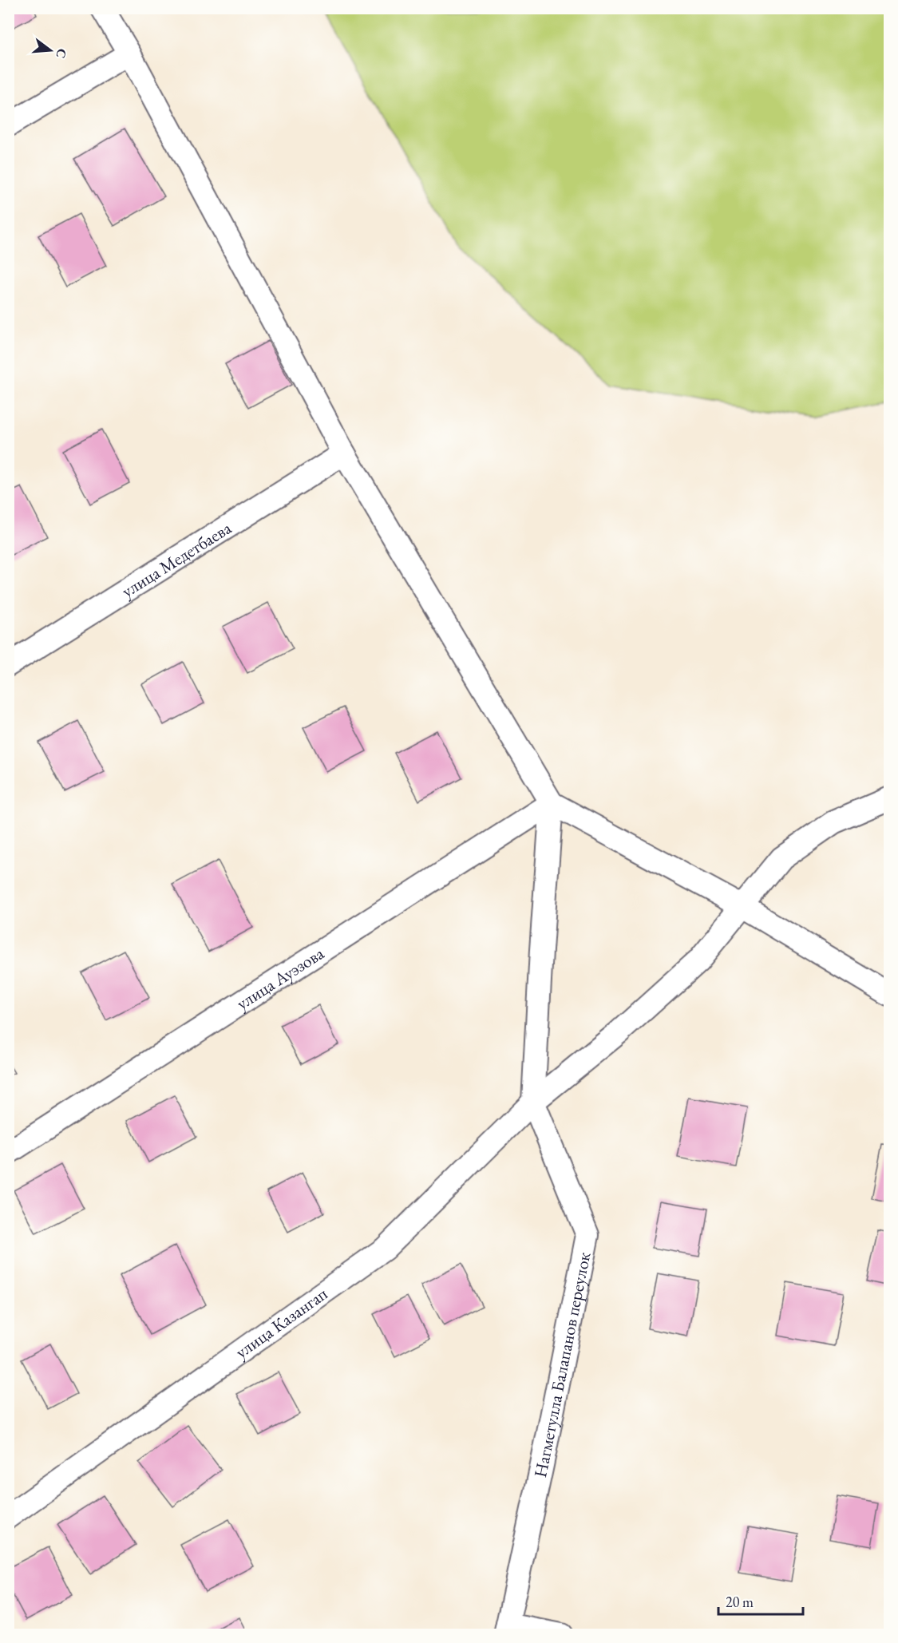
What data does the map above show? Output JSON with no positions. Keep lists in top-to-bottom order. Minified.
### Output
{"streets":{"street":["улица Медетбаева","улица Ауэзова","улица Казангап","Нагметулла Балапанов переулок"]},"crossings":[["улица Казангап","Нагметулла Балапанов переулок"]],"scale_bar":"20 m","north":"right"}
